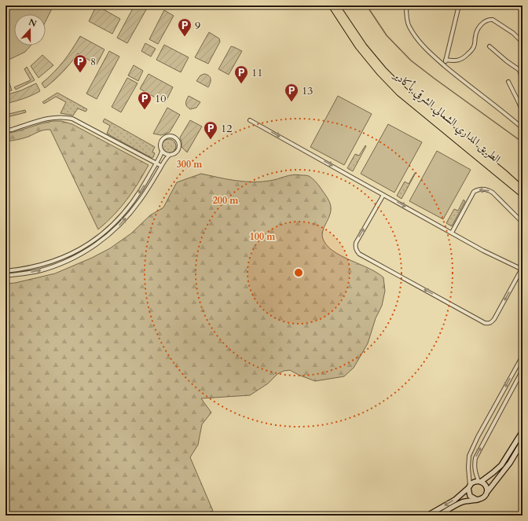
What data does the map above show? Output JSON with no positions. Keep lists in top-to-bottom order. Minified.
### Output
{"streets":{"highway":["الطريق المداري الشمالي الشرقي بأكادير"]},"places":{"parking":["9","8","11","13","10","12"]},"north":"top","rings":["300 m","200 m","100 m"]}
